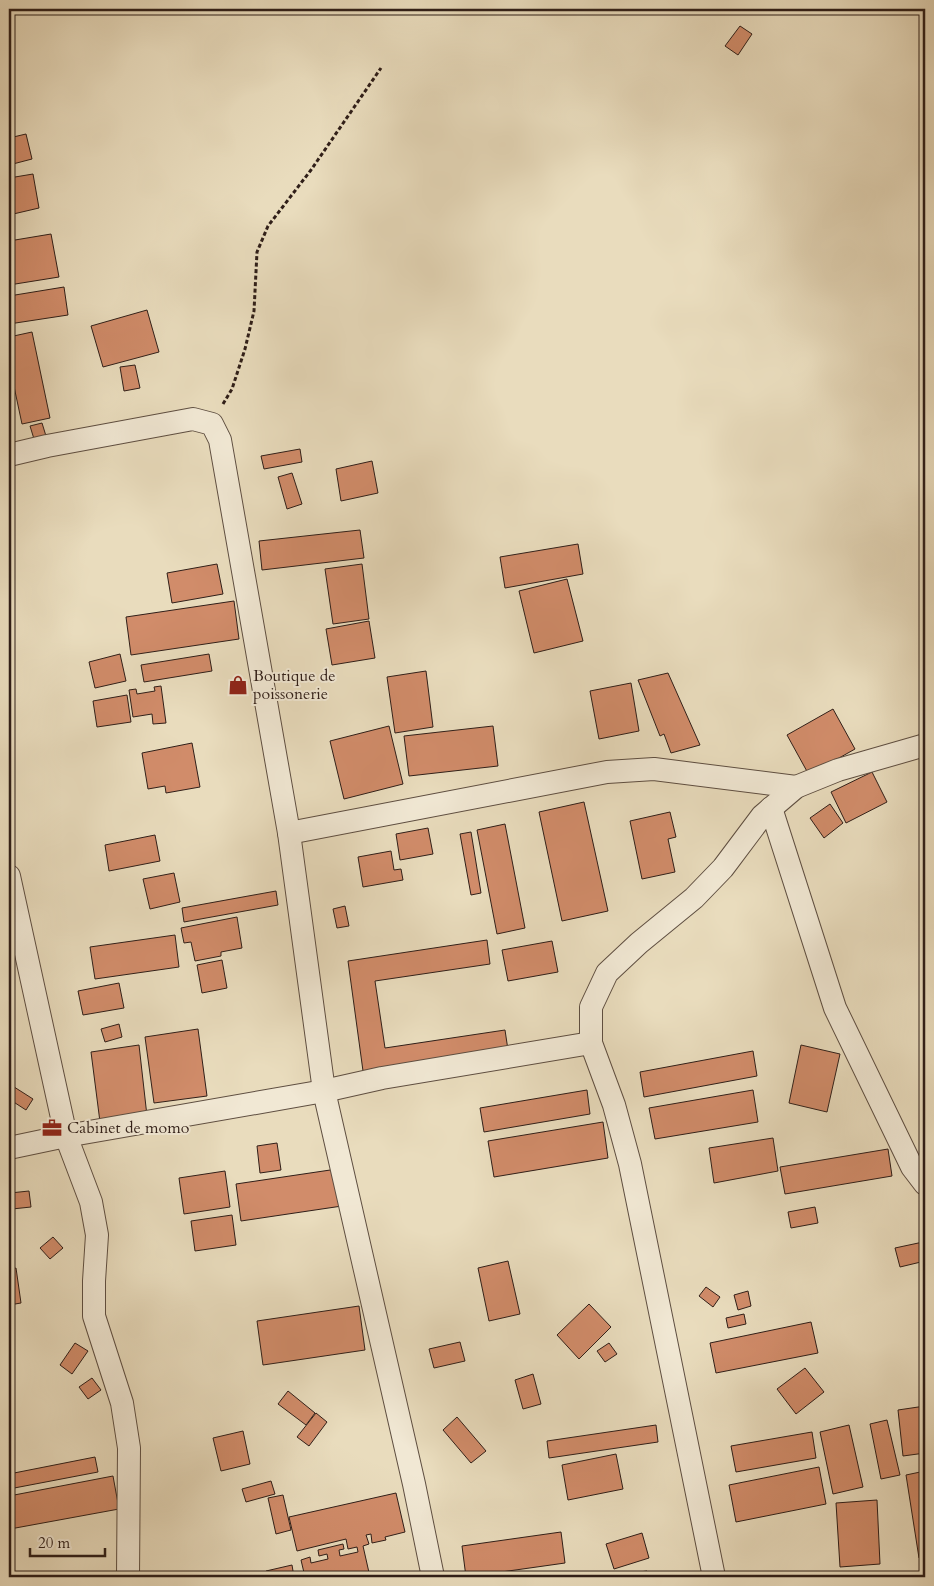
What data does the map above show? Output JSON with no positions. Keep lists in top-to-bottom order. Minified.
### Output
{"places":{"shop":["Boutique de poissonerie"],"office":["Cabinet de momo"]},"scale_bar":"20 m"}
